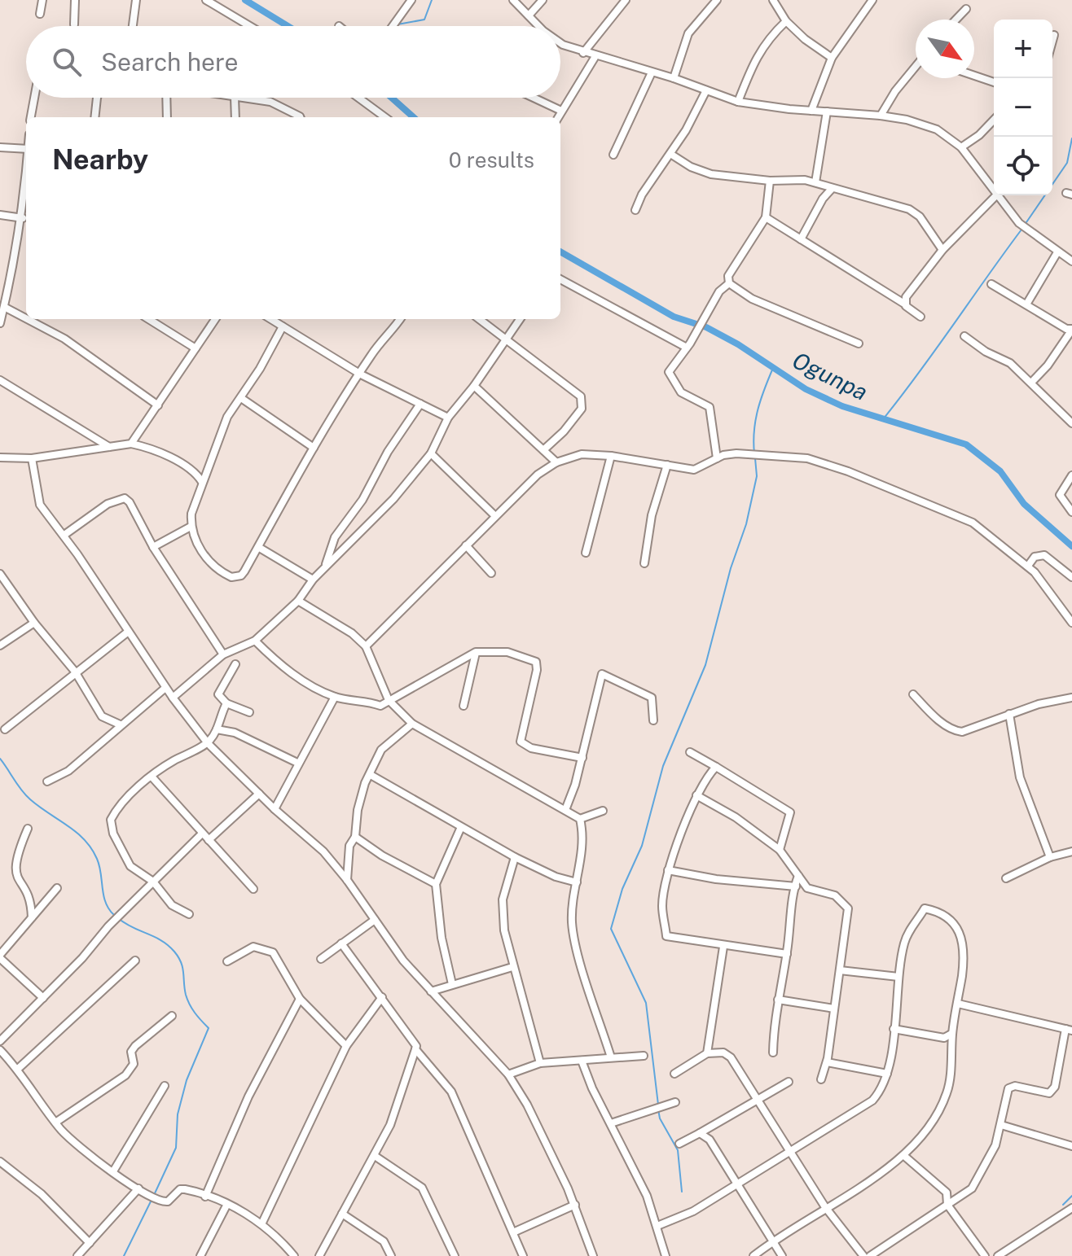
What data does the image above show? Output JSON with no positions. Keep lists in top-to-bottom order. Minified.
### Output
{"water":["Ogunpa"],"north":"bottom right","page":{"map_buttons":["+","−"],"search":"Search here","heading":["Nearby","0 results"]}}
